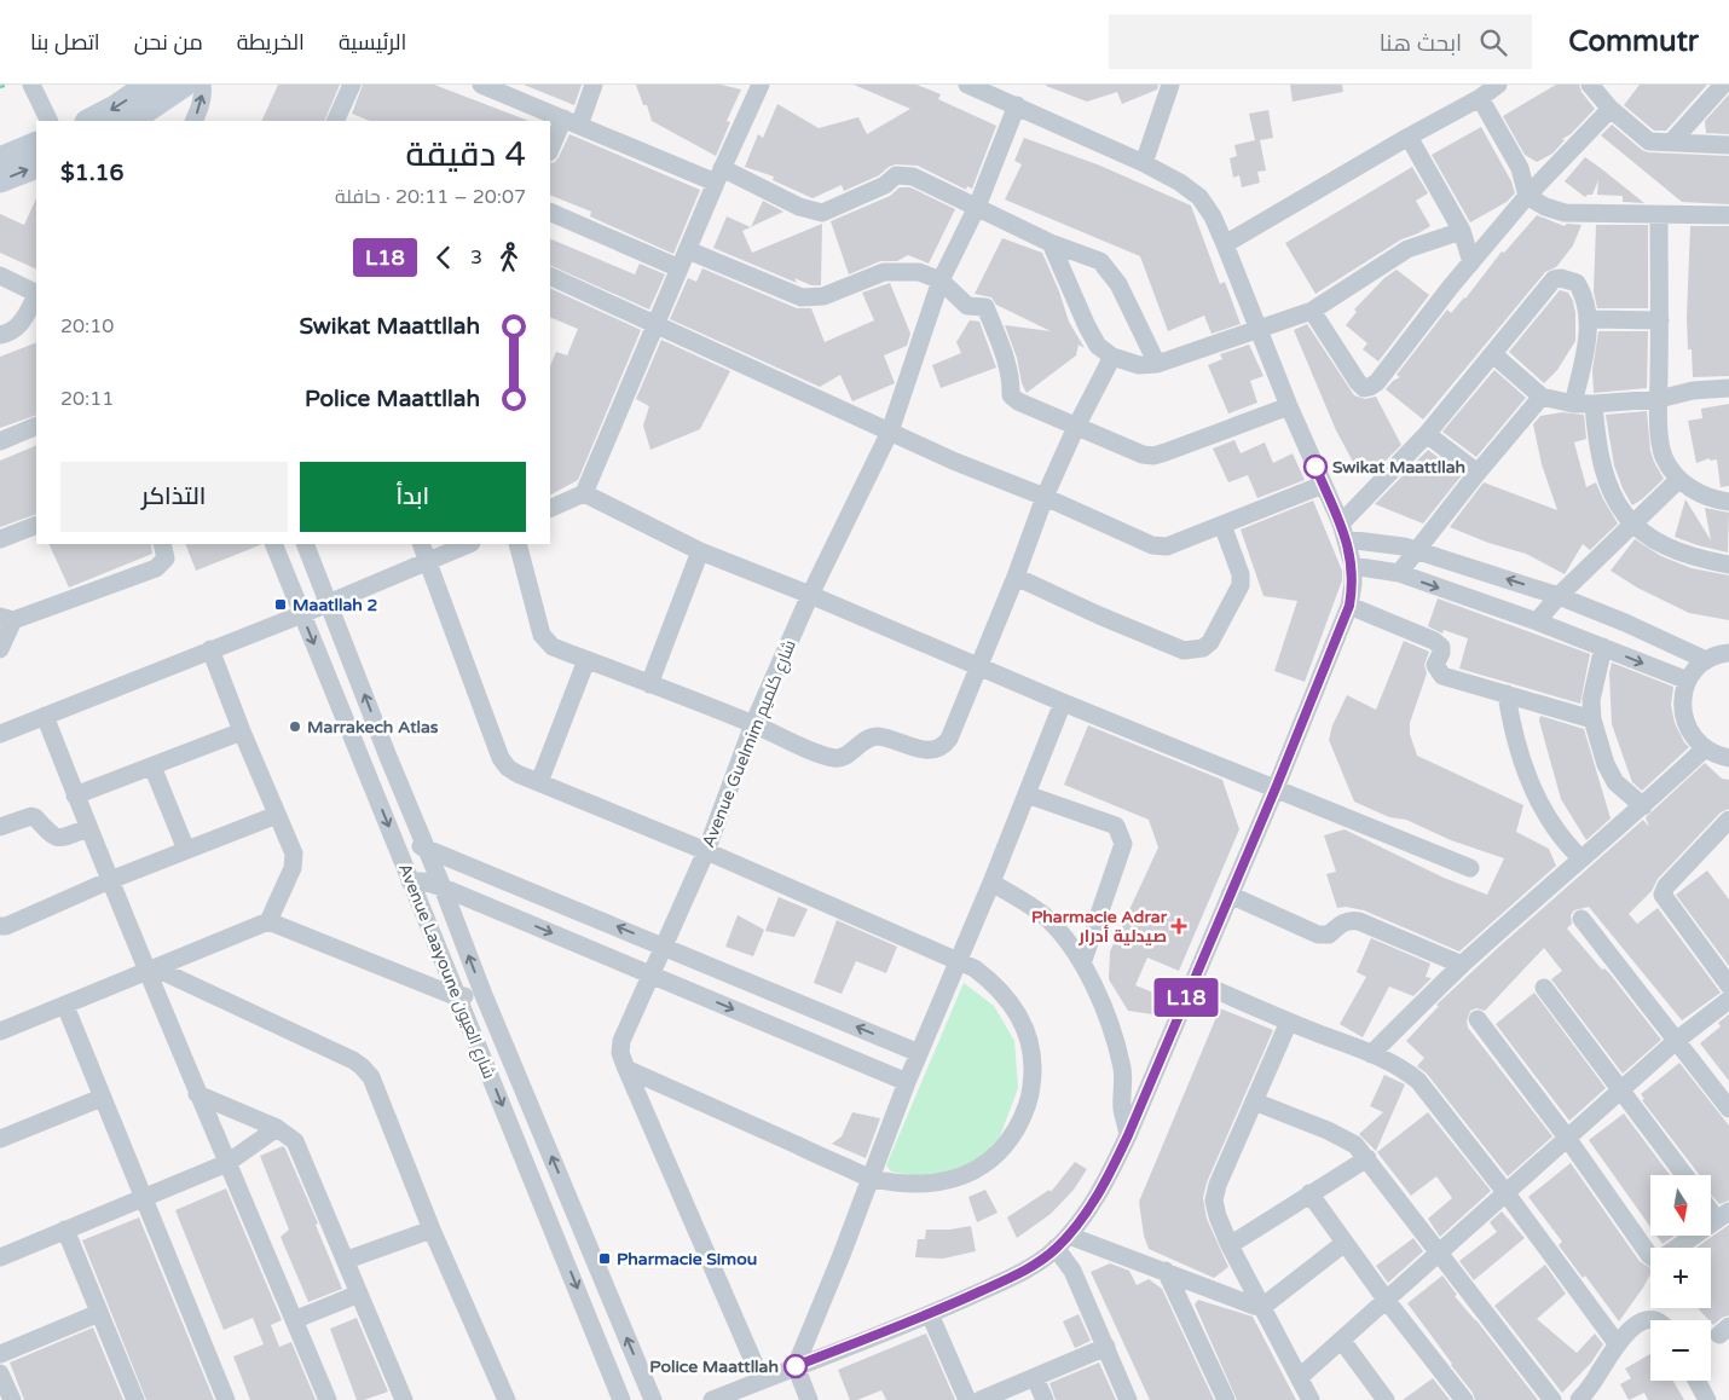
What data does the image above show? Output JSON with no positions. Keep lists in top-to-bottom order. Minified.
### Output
{"streets":{"street":["Avenue Guelmim شارع كلميم","Avenue Laayoune شارع العيون"]},"places":{"other":["Swikat Maattllah","Marrakech Atlas","Police Maattllah"],"transit":["Maatllah 2","Pharmacie Simou"],"health":["Pharmacie Adrar صيدلية أدرار"]},"lines":["bus line L18"],"north":"bottom","page":{"header":"Commutr","search":"ابحث هنا","nav":["الرئيسية","الخريطة","من نحن","اتصل بنا"],"on_map":"L18","heading":["4 دقيقة","20:07 – 20:11 · حافلة","$1.16"],"legs":["3","L18"],"list":[{"name":"Swikat Maattllah","value":"20:10"},{"name":"Police Maattllah","value":"20:11"}],"buttons":["ابدأ","التذاكر"],"map_buttons":["+","−"]}}
